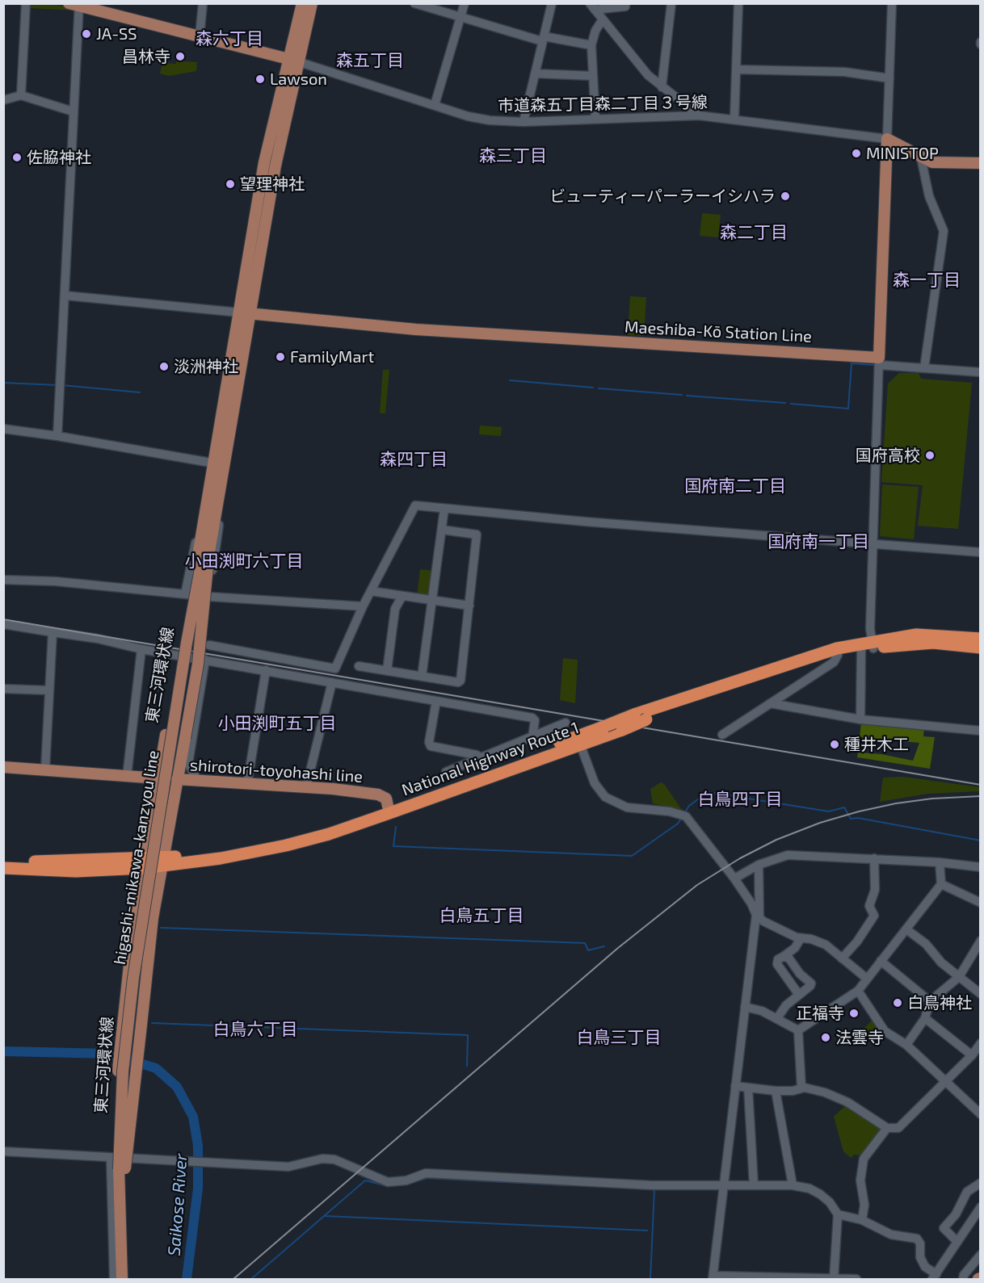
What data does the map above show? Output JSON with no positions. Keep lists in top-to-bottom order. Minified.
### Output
{"streets":{"highway":["National Highway Route 1"],"main road":["Maeshiba-Kō Station Line","東三河環状線","shirotori-toyohashi line","higashi-mikawa-kanzyou line"],"street":["市道森五丁目森二丁目３号線"]},"crossings":[["市道森五丁目森二丁目３号線","higashi-mikawa-kanzyou line"],["Maeshiba-Kō Station Line","higashi-mikawa-kanzyou line"],["東三河環状線","National Highway Route 1"],["東三河環状線","shirotori-toyohashi line"],["東三河環状線","higashi-mikawa-kanzyou line"],["National Highway Route 1","shirotori-toyohashi line"]],"districts":["森六丁目","森五丁目","森三丁目","森二丁目","森一丁目","森四丁目","国府南二丁目","国府南一丁目","小田渕町六丁目","小田渕町五丁目","白鳥四丁目","白鳥五丁目","白鳥六丁目","白鳥三丁目"],"water":["Saikose River"],"places":["JA-SS","昌林寺","Lawson","MINISTOP","佐脇神社","望理神社","ビューティーパーラーイシハラ","FamilyMart","淡洲神社","国府高校","種井木工","白鳥神社","正福寺","法雲寺"]}
